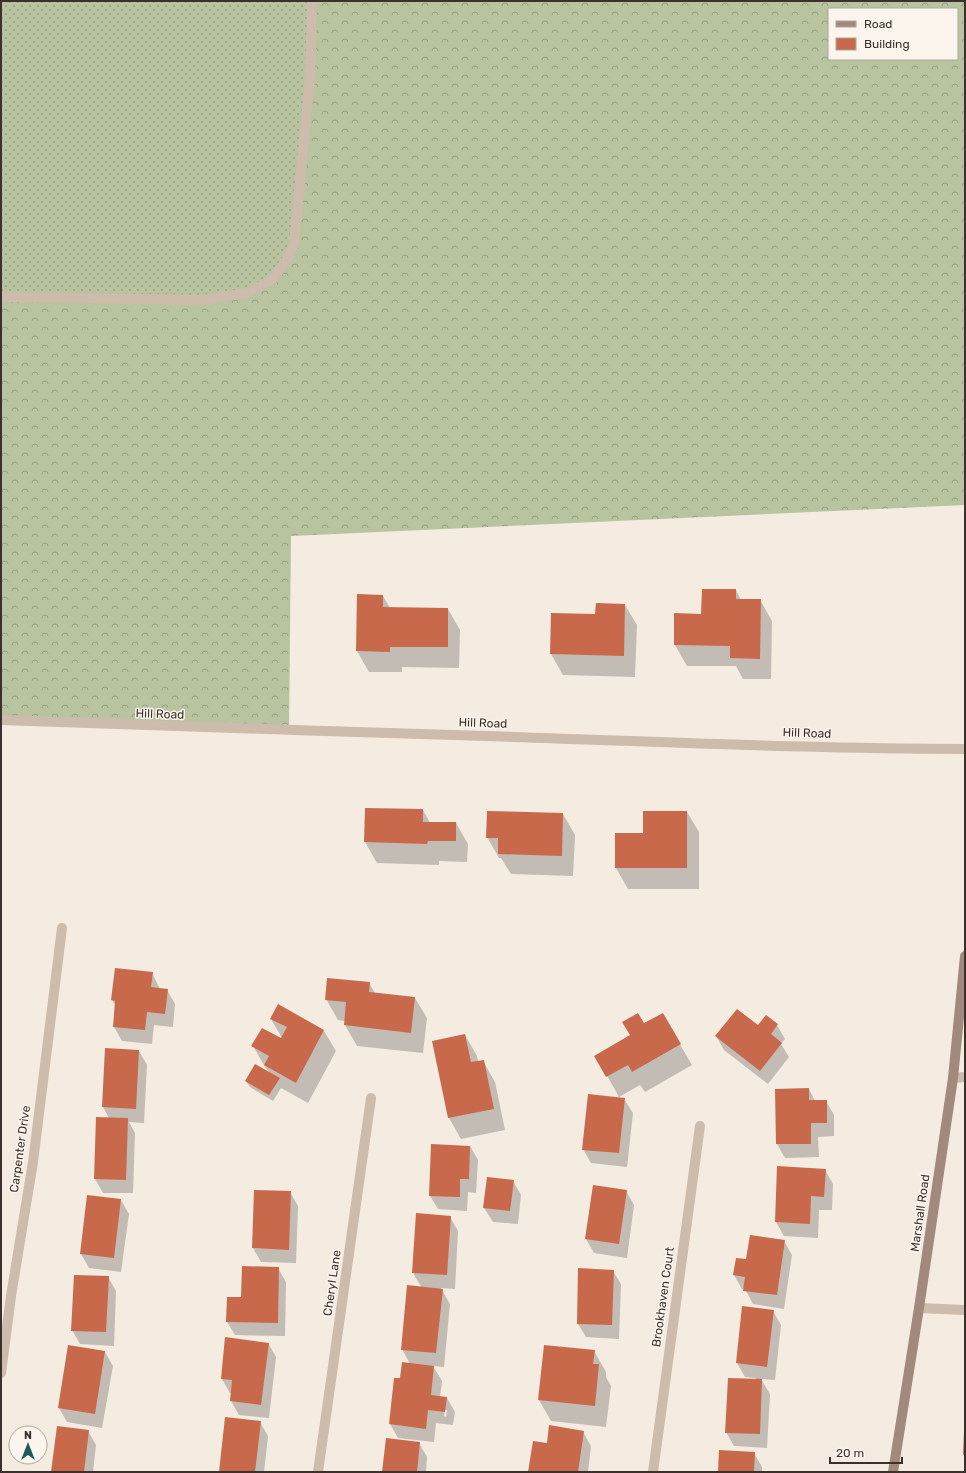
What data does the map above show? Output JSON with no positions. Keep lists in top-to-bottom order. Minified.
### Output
{"streets":{"main road":["Marshall Road"],"street":["Hill Road","Carpenter Drive","Cheryl Lane","Brookhaven Court"]},"legend":["Road","Building"],"scale_bar":"20 m","north":"top"}
